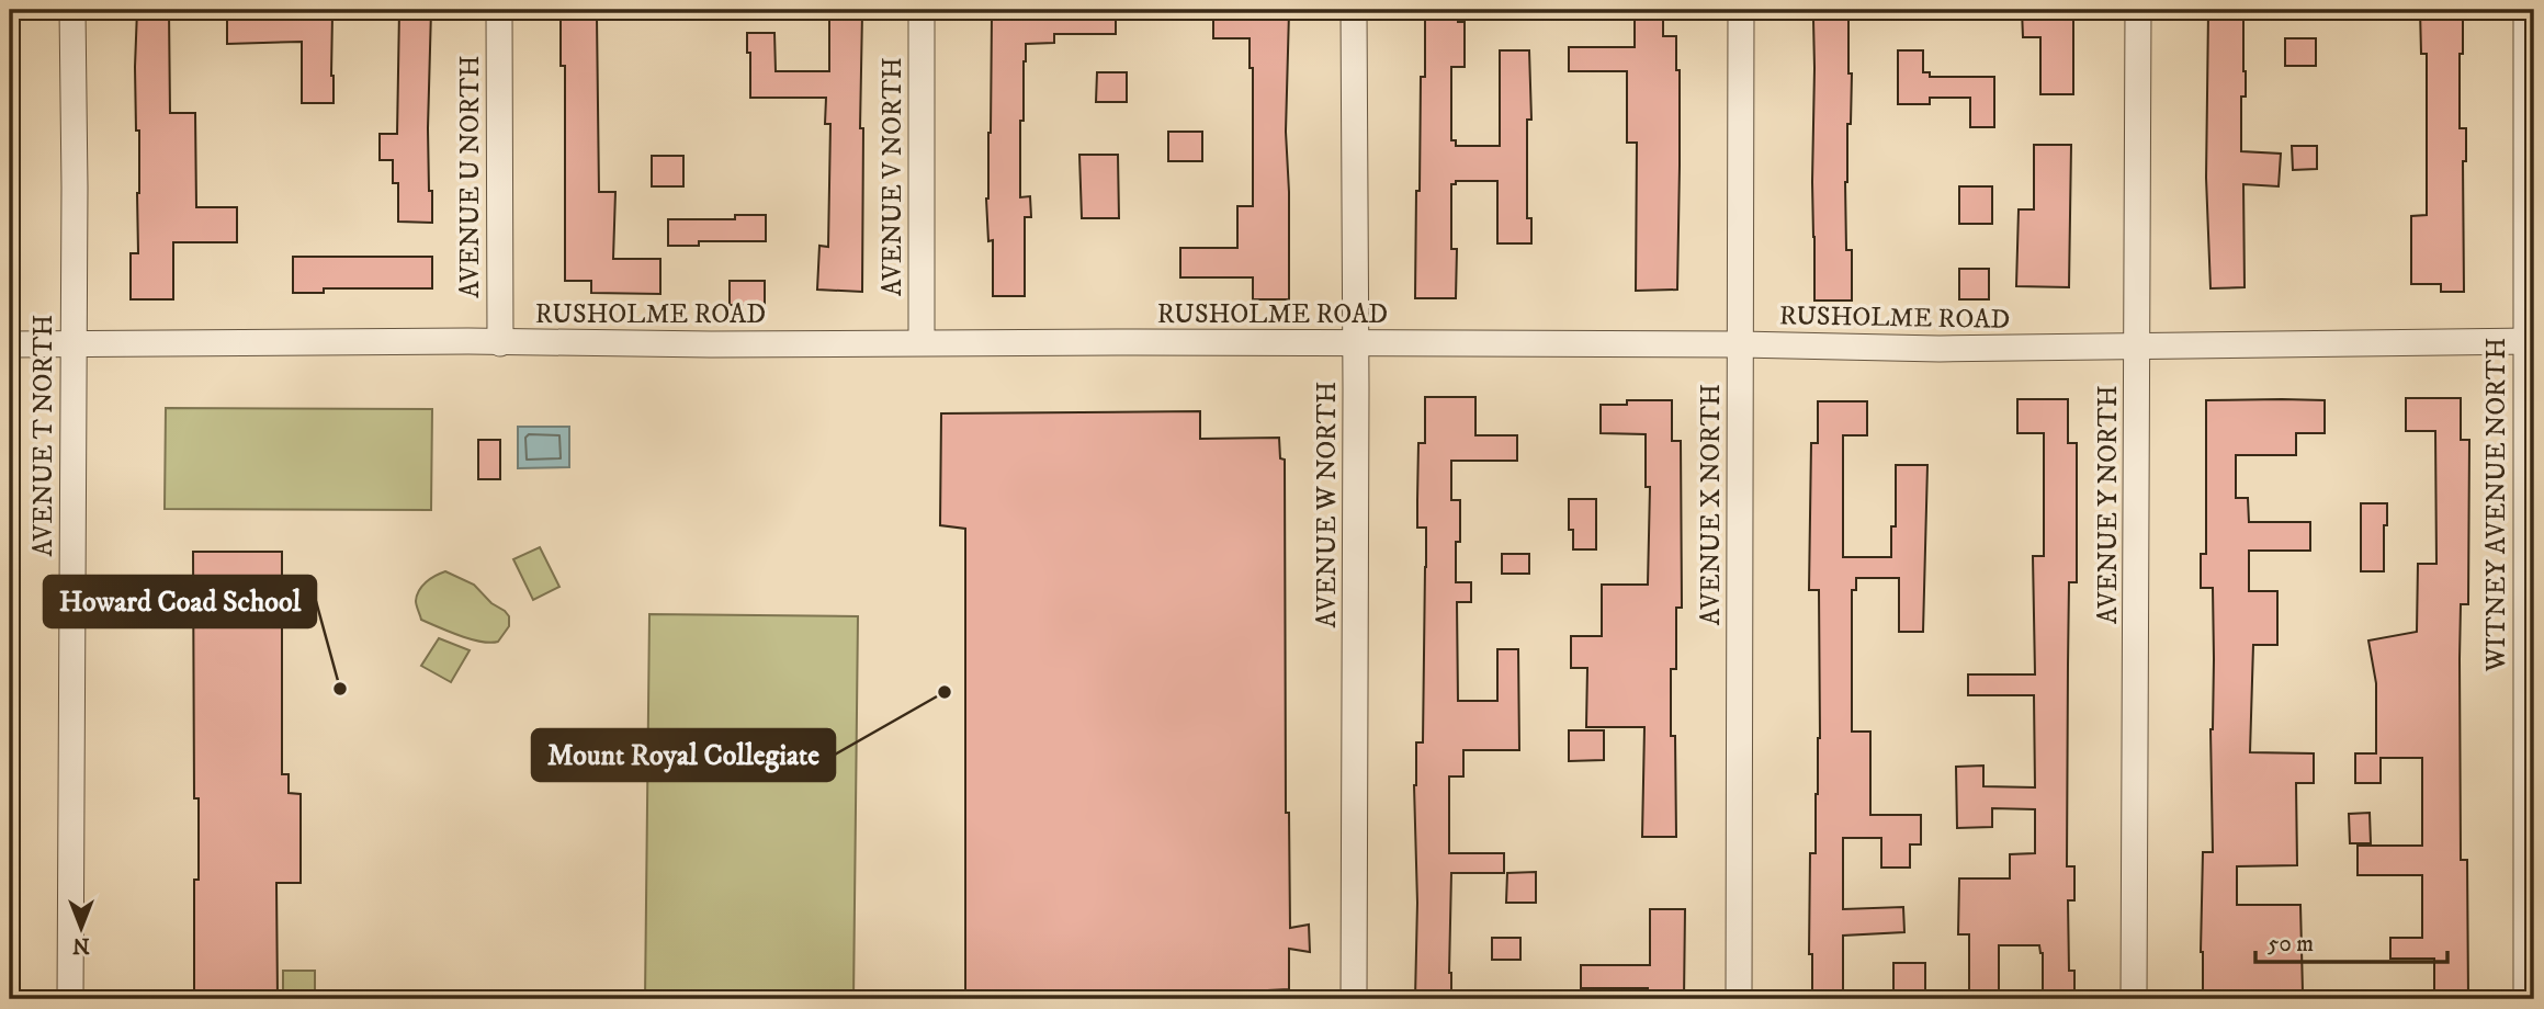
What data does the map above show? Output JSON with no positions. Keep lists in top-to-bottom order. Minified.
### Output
{"streets":{"street":["AVENUE U NORTH","AVENUE V NORTH","RUSHOLME ROAD","AVENUE T NORTH","AVENUE W NORTH","AVENUE X NORTH","AVENUE Y NORTH","WITNEY AVENUE NORTH"]},"crossings":[["AVENUE U NORTH","RUSHOLME ROAD"],["AVENUE V NORTH","RUSHOLME ROAD"],["RUSHOLME ROAD","AVENUE T NORTH"],["RUSHOLME ROAD","AVENUE W NORTH"],["RUSHOLME ROAD","AVENUE X NORTH"],["RUSHOLME ROAD","AVENUE Y NORTH"],["RUSHOLME ROAD","WITNEY AVENUE NORTH"]],"places":["Howard Coad School","Mount Royal Collegiate"],"scale_bar":"50 m","north":"bottom"}
